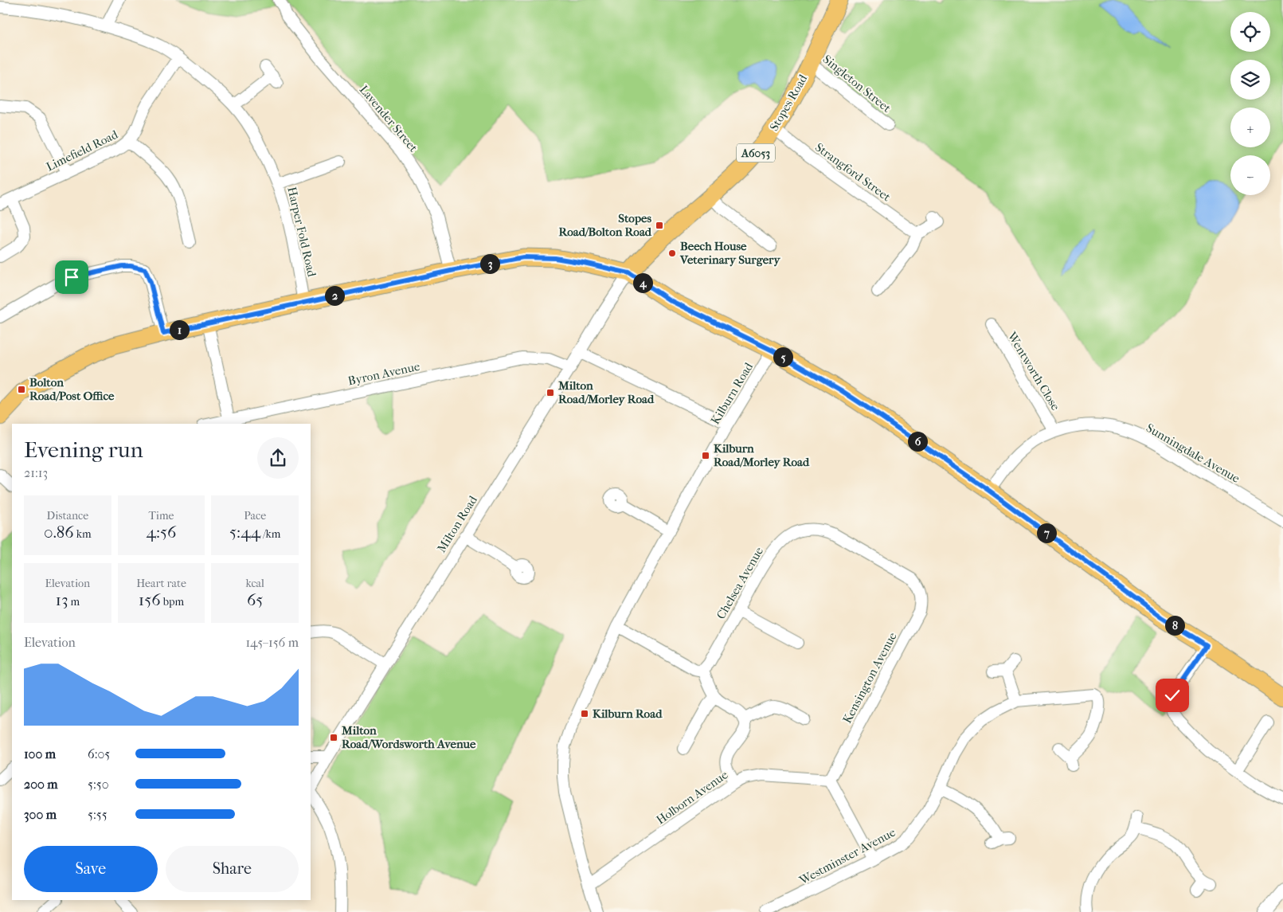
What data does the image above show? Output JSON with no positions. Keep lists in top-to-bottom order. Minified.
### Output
{"streets":{"main road":["Stopes Road","A6053"],"street":["Singleton Street","Lavender Street","Limefield Road","Strangford Street","Harper Fold Road","Wentworth Close","Byron Avenue","Kilburn Road","Sunningdale Avenue","Milton Road","Chelsea Avenue","Kensington Avenue","Holborn Avenue","Westminster Avenue"]},"crossings":[["Singleton Street","Stopes Road"],["Stopes Road","Strangford Street"],["Stopes Road","Milton Road"],["Limefield Road","Harper Fold Road"],["Wentworth Close","Sunningdale Avenue"],["Byron Avenue","Milton Road"],["Kilburn Road","Holborn Avenue"],["Chelsea Avenue","Kensington Avenue"],["Kensington Avenue","Holborn Avenue"]],"places":{"transit":["Stopes Road/Bolton Road","Bolton Road/Post Office","Milton Road/Morley Road","Kilburn Road/Morley Road","Kilburn Road","Milton Road/Wordsworth Avenue"],"other":["Beech House Veterinary Surgery"]},"page":{"map_buttons":["+","−"],"pins":["3","4","2","1","5","6","7","8"],"heading":["Evening run","21:13"],"stats":[["Distance","0.86 km"],["Time","4:56"],["Pace","5:44 /km"],["Elevation","13 m"],["Heart rate","156 bpm"],["kcal","65"]],"chart":["Elevation","145–156 m"],"list":[{"name":"100 m","note":"6:05"},{"name":"200 m","note":"5:50"},{"name":"300 m","note":"5:55"}],"buttons":["Save","Share"]}}
